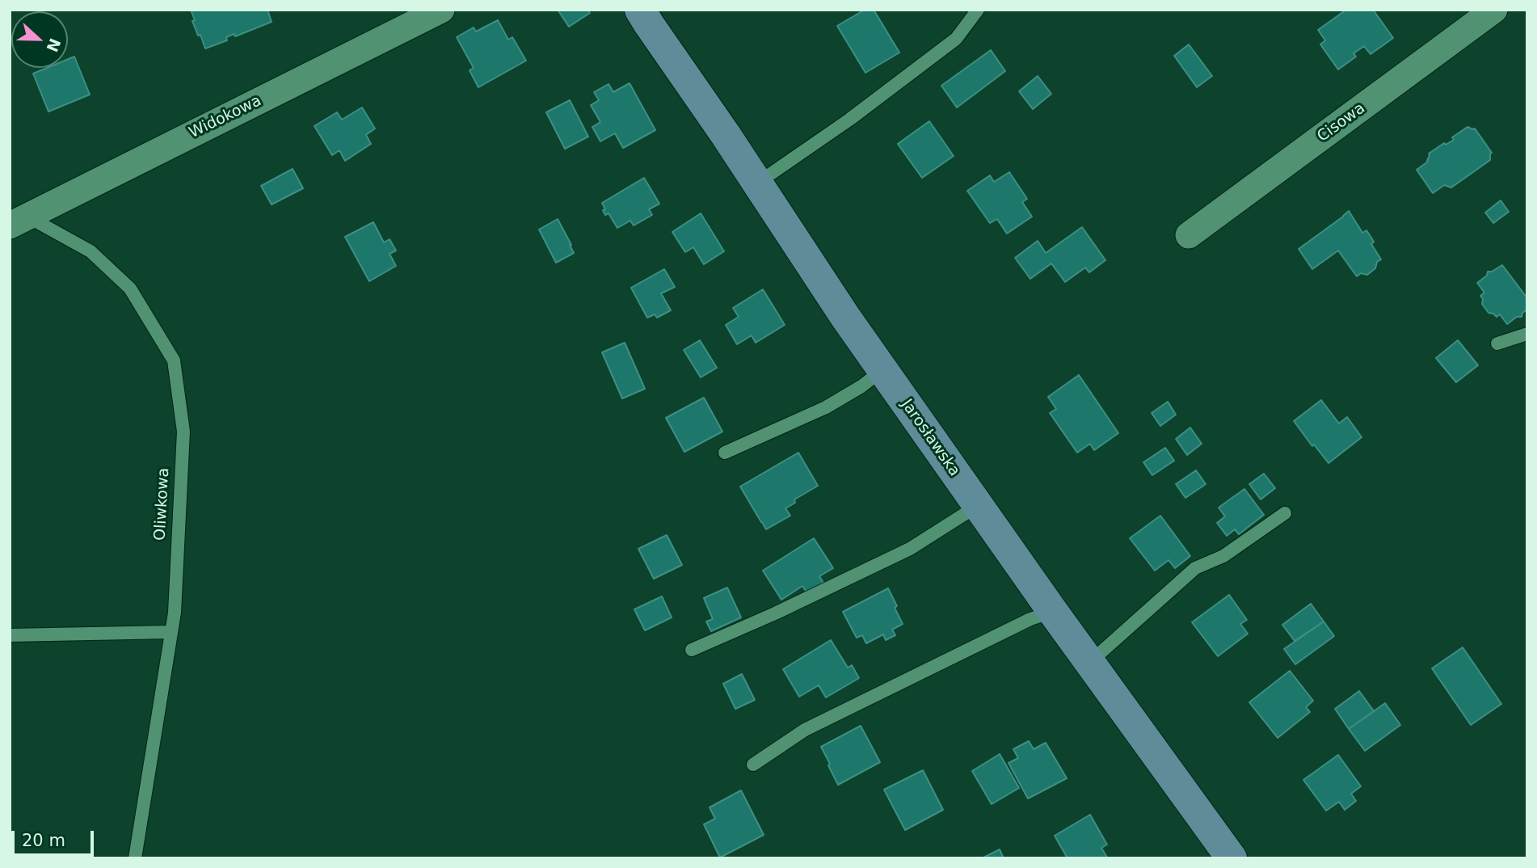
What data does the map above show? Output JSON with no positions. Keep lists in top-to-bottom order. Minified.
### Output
{"streets":{"main road":["Jarosławska"],"street":["Widokowa","Cisowa"],"lane":["Oliwkowa"]},"crossings":[["Widokowa","Oliwkowa"]],"scale_bar":"20 m","north":"right"}
